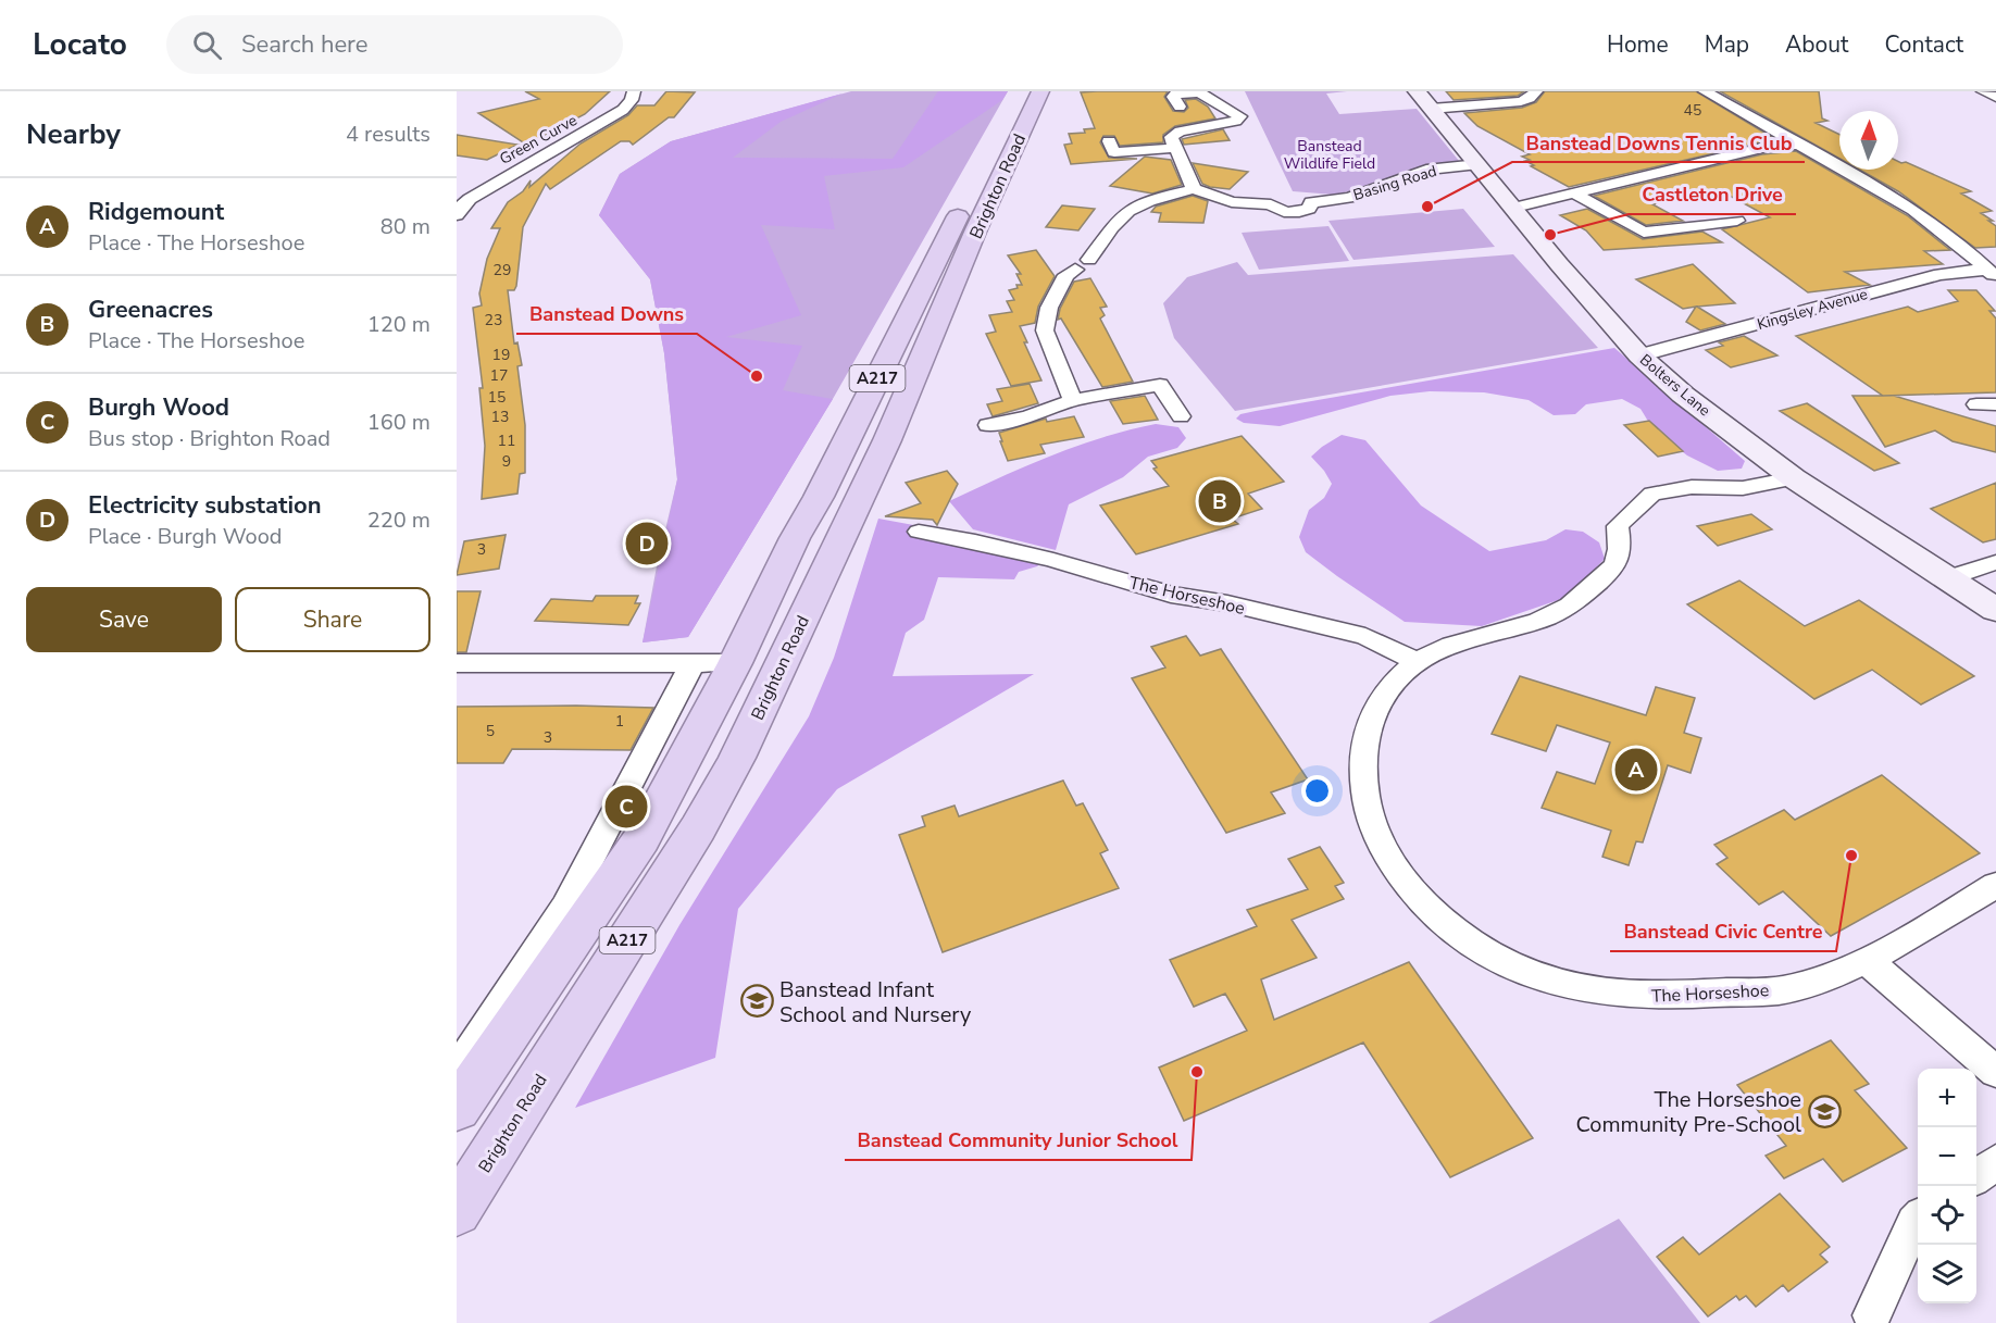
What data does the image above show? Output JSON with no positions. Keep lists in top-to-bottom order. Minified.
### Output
{"streets":{"highway":["Brighton Road","A217"],"main road":["Bolters Lane"],"street":["Green Curve","Basing Road","Kingsley Avenue","The Horseshoe"]},"crossings":[["Basing Road","Bolters Lane"],["Kingsley Avenue","Bolters Lane"],["Bolters Lane","The Horseshoe"]],"parks":["Banstead Wildlife Field"],"places":{"other":["Banstead Downs Tennis Club","Castleton Drive","Banstead Downs","Banstead Civic Centre","Banstead Community Junior School"],"school or university":["Banstead Infant School and Nursery","The Horseshoe Community Pre-School"]},"house_numbers":["45","29","23","19","17","15","13","11","9","3","1","5","3"],"north":"top","page":{"header":"Locato","search":"Search here","nav":["Home","Map","About","Contact"],"heading":["Nearby","4 results"],"list":[{"mark":"A","name":"Ridgemount","note":"Place · The Horseshoe","value":"80 m"},{"mark":"B","name":"Greenacres","note":"Place · The Horseshoe","value":"120 m"},{"mark":"C","name":"Burgh Wood","note":"Bus stop · Brighton Road","value":"160 m"},{"mark":"D","name":"Electricity substation","note":"Place · Burgh Wood","value":"220 m"}],"pins":["B","D","A","C"],"buttons":["Save","Share"],"map_buttons":["+","−"]}}
